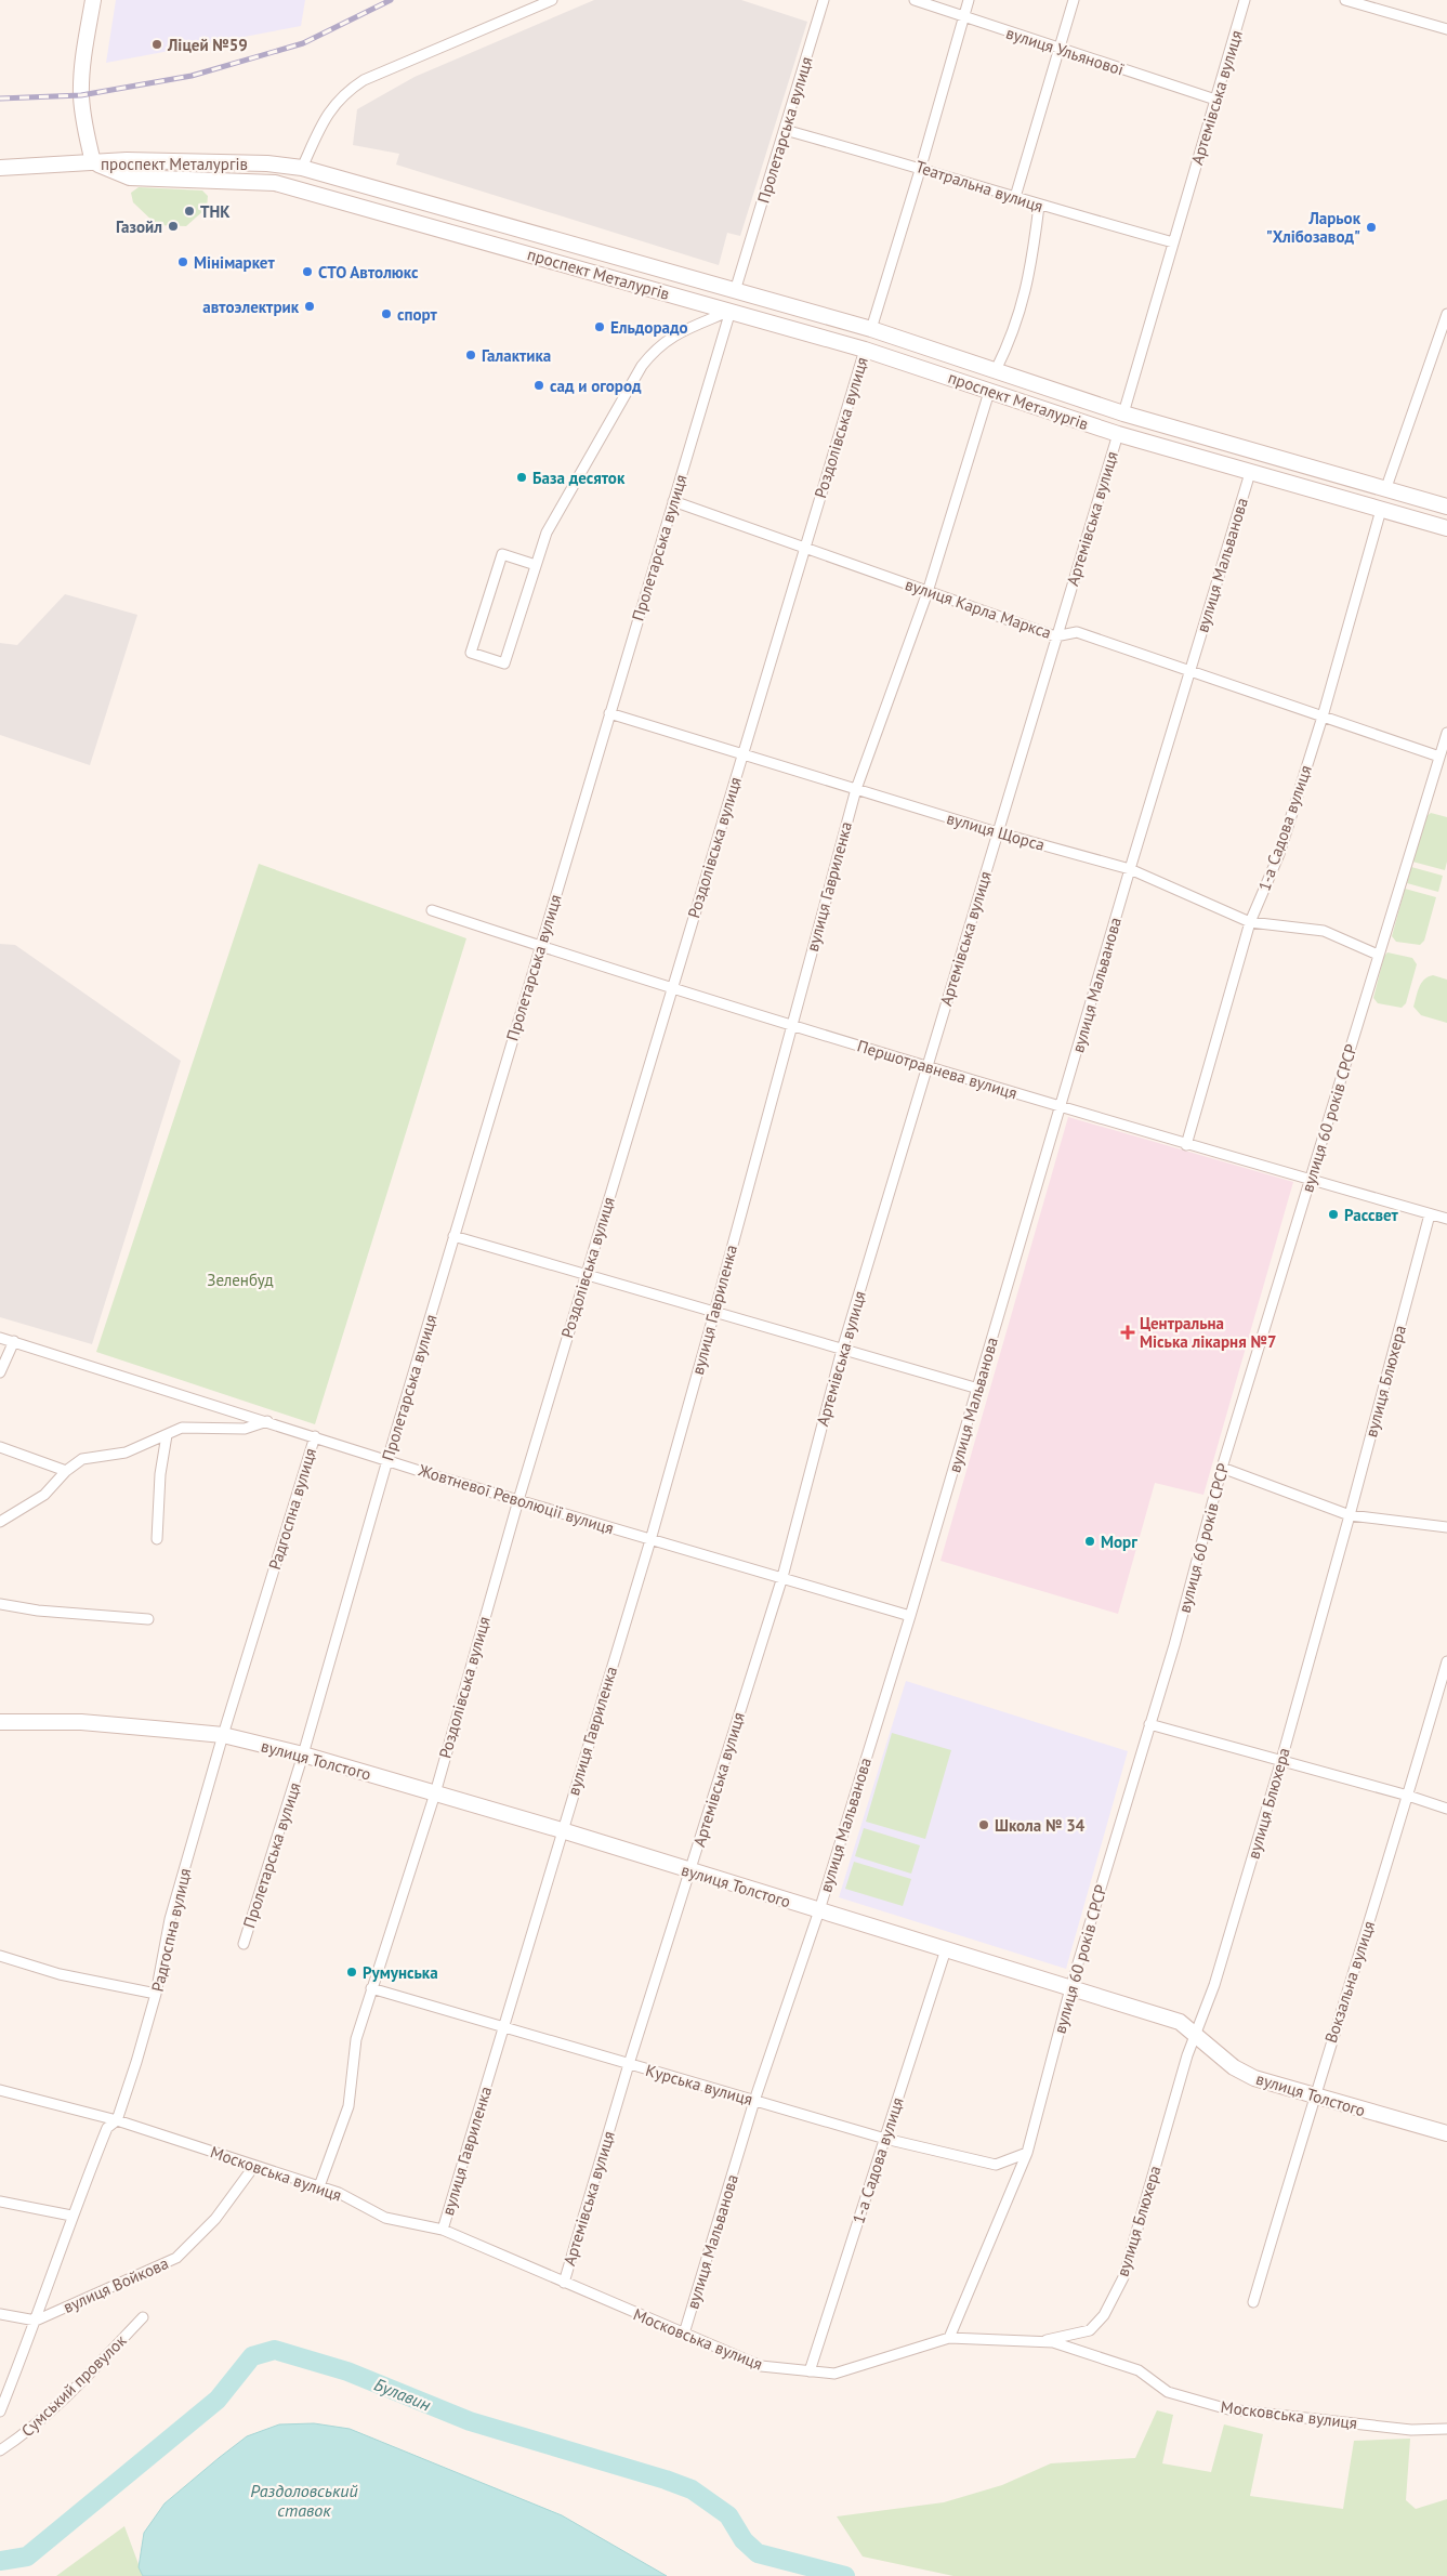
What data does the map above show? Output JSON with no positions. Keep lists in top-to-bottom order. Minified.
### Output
{"streets":{"street":["вулиця Ульянової","Артемівська вулиця","Пролетарська вулиця","проспект Металургів","Театральна вулиця","Роздолівська вулиця","вулиця Мальванова","вулиця Карла Маркса","1-а Садова вулиця","вулиця Щорса","вулиця Гавриленка","Першотравнева вулиця","вулиця 60 років СРСР","вулиця Блюхера","Жовтневої Революції вулиця","Радгоспна вулиця","вулиця Толстого","Вокзальна вулиця","Курська вулиця","Московська вулиця","вулиця Войкова","Сумський провулок"]},"crossings":[["вулиця Ульянової","Артемівська вулиця"],["Артемівська вулиця","проспект Металургів"],["Артемівська вулиця","Театральна вулиця"],["Артемівська вулиця","вулиця Карла Маркса"],["Артемівська вулиця","вулиця Щорса"],["Артемівська вулиця","Першотравнева вулиця"],["Артемівська вулиця","Жовтневої Революції вулиця"],["Артемівська вулиця","вулиця Толстого"],["Артемівська вулиця","Курська вулиця"],["Артемівська вулиця","Московська вулиця"],["Пролетарська вулиця","проспект Металургів"],["Пролетарська вулиця","Театральна вулиця"],["Пролетарська вулиця","вулиця Карла Маркса"],["Пролетарська вулиця","вулиця Щорса"],["Пролетарська вулиця","Першотравнева вулиця"],["Пролетарська вулиця","Жовтневої Революції вулиця"],["Пролетарська вулиця","вулиця Толстого"],["проспект Металургів","Роздолівська вулиця"],["проспект Металургів","вулиця Мальванова"],["проспект Металургів","1-а Садова вулиця"],["проспект Металургів","вулиця Гавриленка"],["Роздолівська вулиця","вулиця Карла Маркса"],["Роздолівська вулиця","вулиця Щорса"],["Роздолівська вулиця","Першотравнева вулиця"],["Роздолівська вулиця","Жовтневої Революції вулиця"],["Роздолівська вулиця","вулиця Толстого"],["Роздолівська вулиця","Курська вулиця"],["Роздолівська вулиця","Московська вулиця"],["вулиця Мальванова","вулиця Карла Маркса"],["вулиця Мальванова","вулиця Щорса"],["вулиця Мальванова","Першотравнева вулиця"],["вулиця Мальванова","Жовтневої Революції вулиця"],["вулиця Мальванова","вулиця Толстого"],["вулиця Мальванова","Курська вулиця"],["вулиця Мальванова","Московська вулиця"],["вулиця Карла Маркса","1-а Садова вулиця"],["вулиця Карла Маркса","вулиця Гавриленка"],["вулиця Карла Маркса","вулиця 60 років СРСР"],["1-а Садова вулиця","вулиця Щорса"],["1-а Садова вулиця","Першотравнева вулиця"],["1-а Садова вулиця","вулиця Толстого"],["1-а Садова вулиця","Курська вулиця"],["1-а Садова вулиця","Московська вулиця"],["вулиця Щорса","вулиця Гавриленка"],["вулиця Щорса","вулиця 60 років СРСР"],["вулиця Гавриленка","Першотравнева вулиця"],["вулиця Гавриленка","Жовтневої Революції вулиця"],["вулиця Гавриленка","вулиця Толстого"],["вулиця Гавриленка","Курська вулиця"],["вулиця Гавриленка","Московська вулиця"],["Першотравнева вулиця","вулиця 60 років СРСР"],["Першотравнева вулиця","вулиця Блюхера"],["вулиця 60 років СРСР","вулиця Толстого"],["вулиця 60 років СРСР","Курська вулиця"],["вулиця 60 років СРСР","Московська вулиця"],["вулиця Блюхера","вулиця Толстого"],["вулиця Блюхера","Московська вулиця"],["Жовтневої Революції вулиця","Радгоспна вулиця"],["Радгоспна вулиця","вулиця Толстого"],["Радгоспна вулиця","Московська вулиця"],["Радгоспна вулиця","вулиця Войкова"],["вулиця Толстого","Вокзальна вулиця"],["Московська вулиця","вулиця Войкова"]],"water":["Булавин","Раздоловський ставок"],"parks":["Зеленбуд"],"places":{"other":["Ліцей №59","ТНК","Газойл","Ларьок \"Хлібозавод\"","Мінімаркет","СТО Автолюкс","автоэлектрик","спорт","Ельдорадо","Галактика","сад и огород","База десяток","Рассвет","Морг","Школа № 34","Румунська"],"health":["Центральна Міська лікарня №7"]}}
